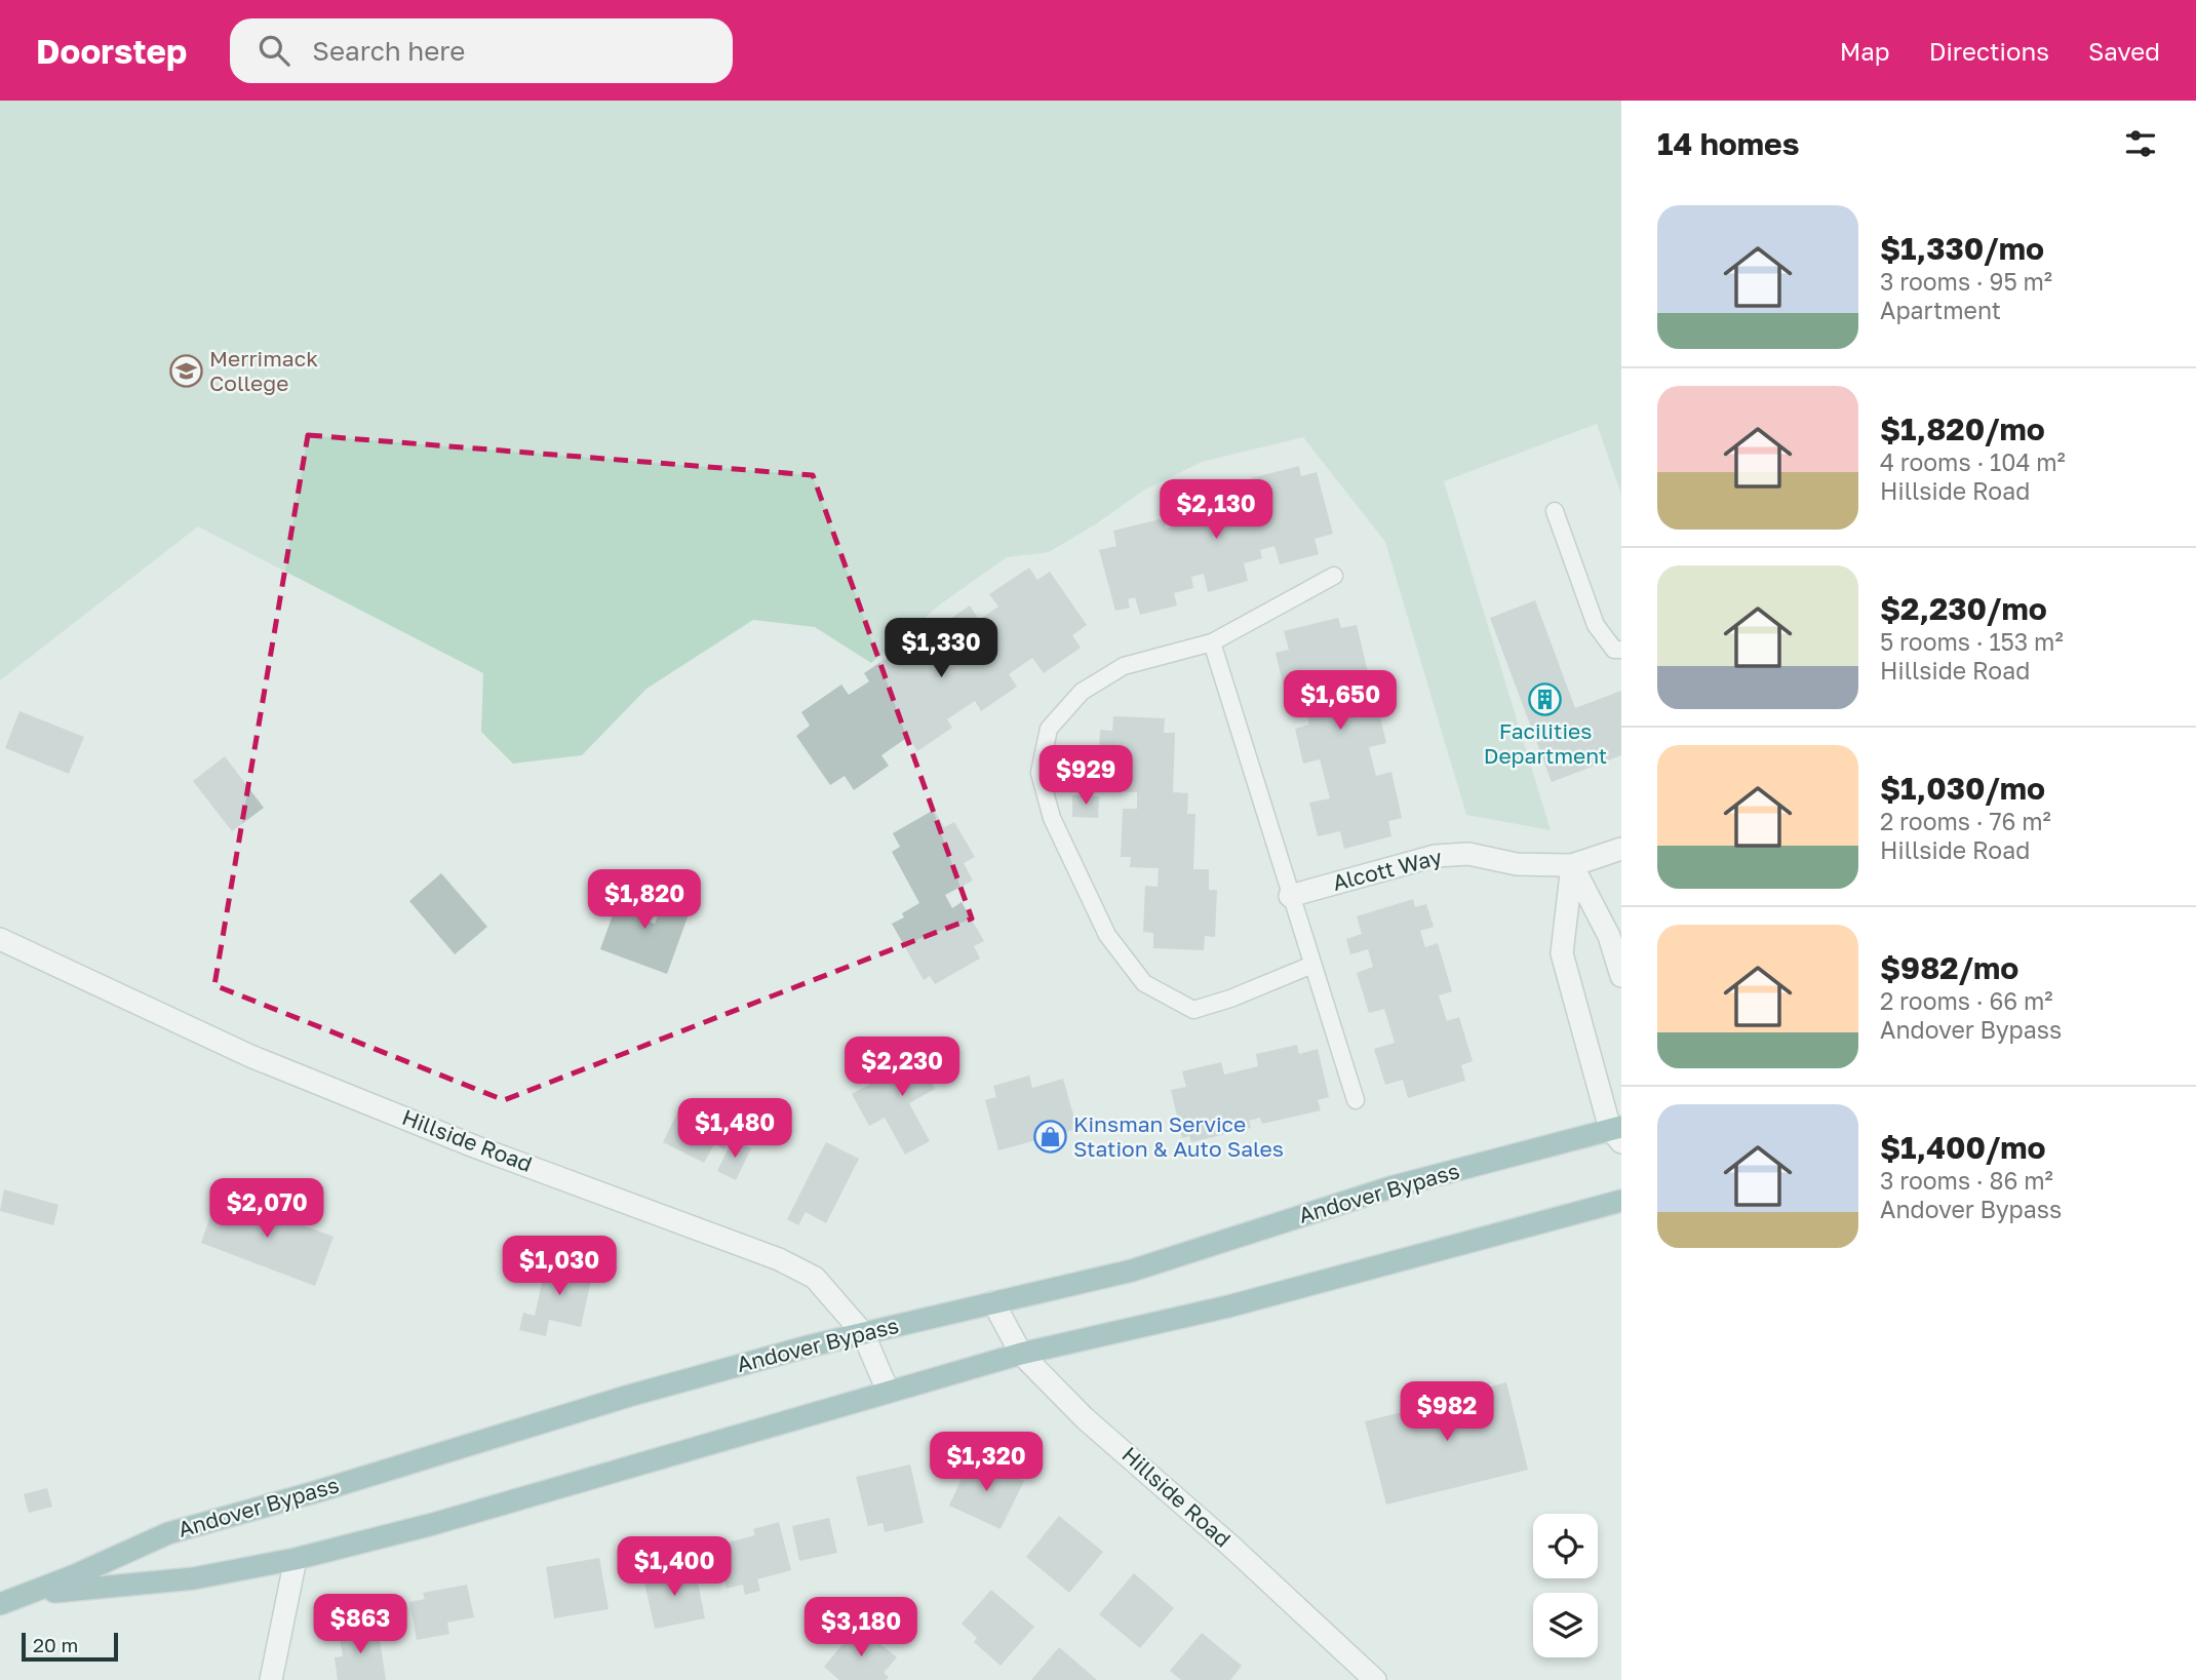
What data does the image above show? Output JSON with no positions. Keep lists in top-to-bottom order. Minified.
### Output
{"streets":{"main road":["Andover Bypass"],"street":["Alcott Way","Hillside Road"]},"crossings":[["Hillside Road","Andover Bypass"]],"places":{"school or university":["Merrimack College"],"building":["Facilities Department"],"shop":["Kinsman Service Station & Auto Sales"]},"scale_bar":"20 m","page":{"header":"Doorstep","search":"Search here","nav":["Map","Directions","Saved"],"heading":"14 homes","list":[{"name":"$1,330/mo","note":"3 rooms · 95 m² · Apartment"},{"name":"$1,820/mo","note":"4 rooms · 104 m² · Hillside Road"},{"name":"$2,230/mo","note":"5 rooms · 153 m² · Hillside Road"},{"name":"$1,030/mo","note":"2 rooms · 76 m² · Hillside Road"},{"name":"$982/mo","note":"2 rooms · 66 m² · Andover Bypass"},{"name":"$1,400/mo","note":"3 rooms · 86 m² · Andover Bypass"}],"price":["$2,130","$1,330","$1,650","$929","$1,820","$2,230","$1,480","$2,070","$1,030","$982","$1,320","$1,400","$863","$3,180"],"scale":"20 m"}}
